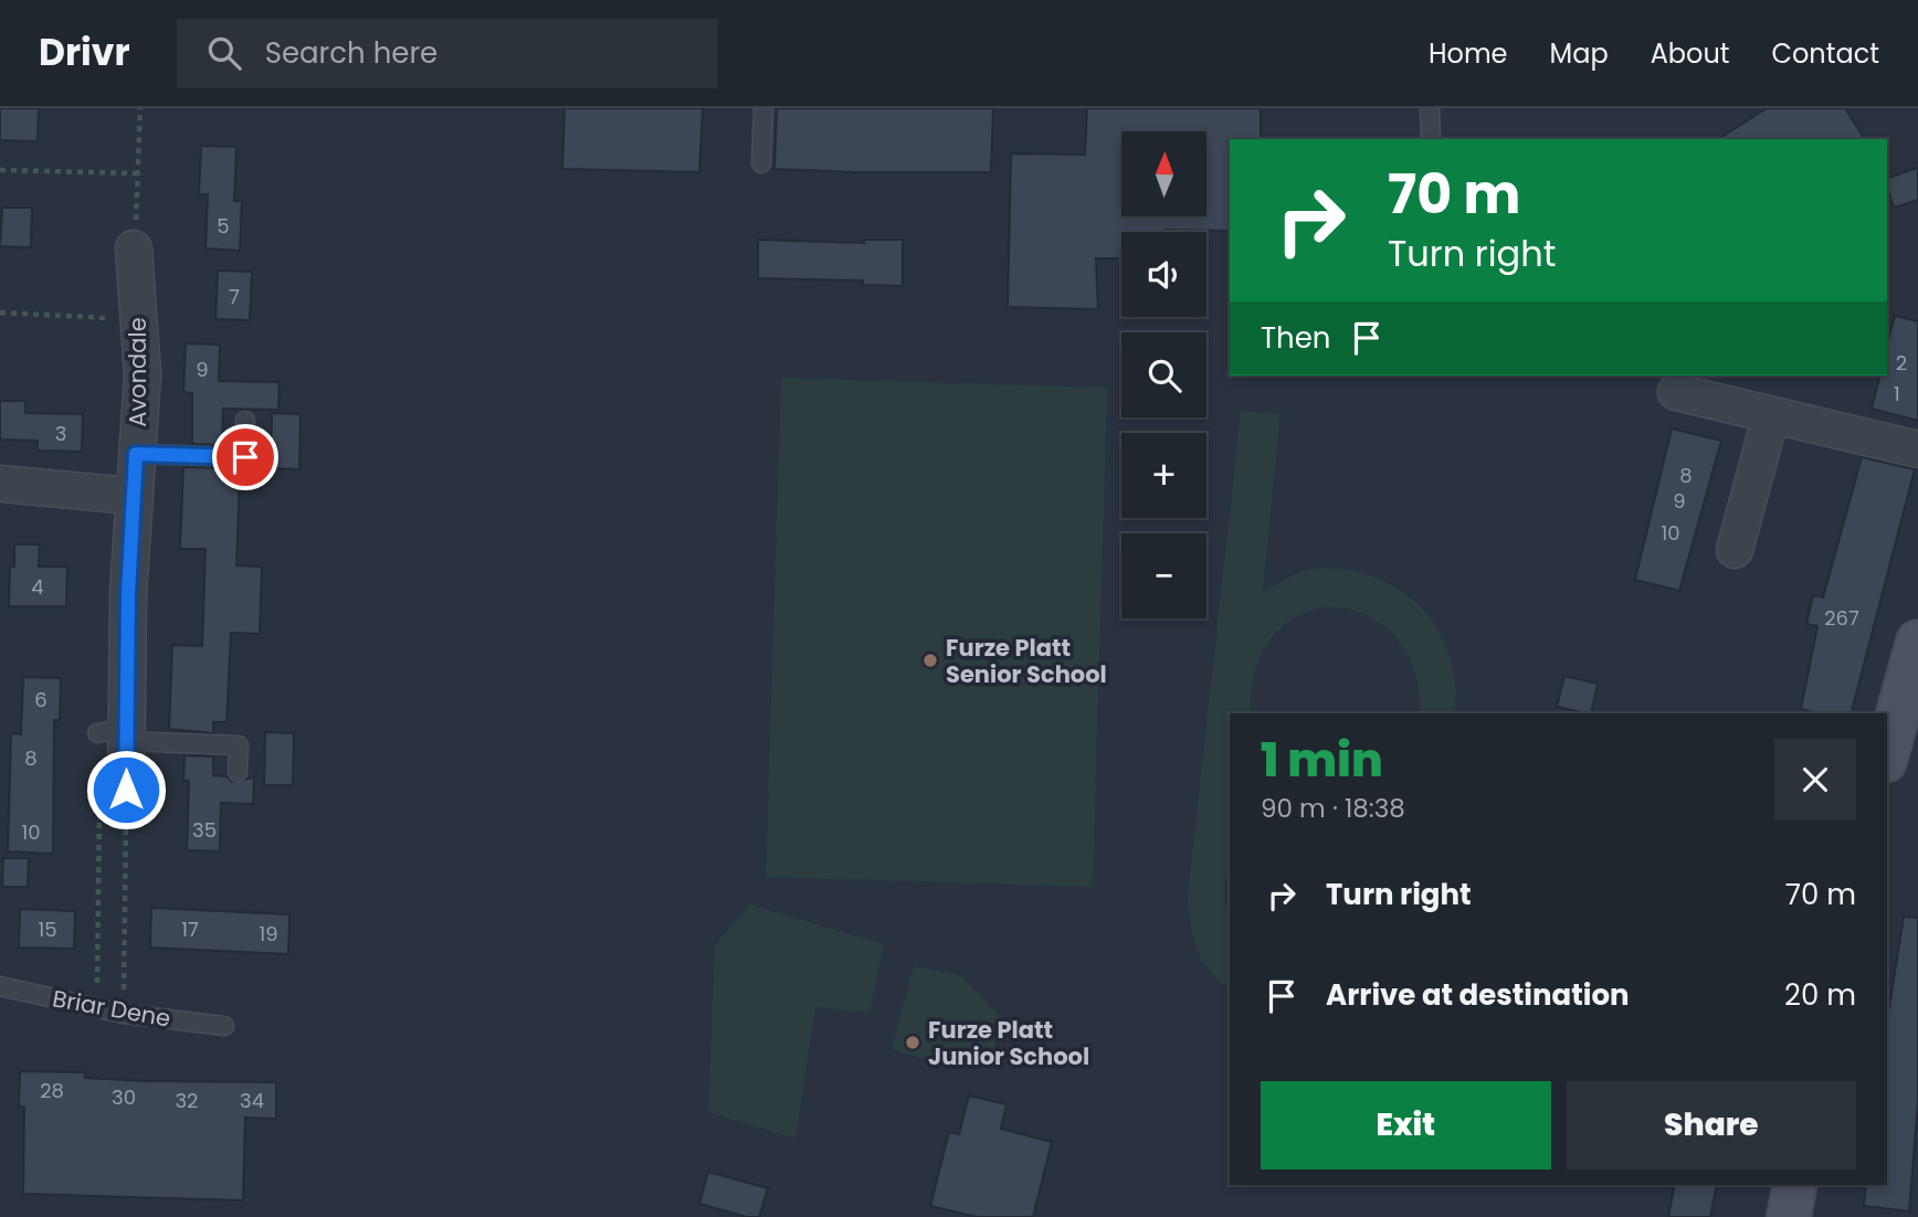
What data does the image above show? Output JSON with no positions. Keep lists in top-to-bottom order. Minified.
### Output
{"streets":{"street":["Avondale"],"lane":["Briar Dene"]},"places":["Furze Platt Senior School","Furze Platt Junior School"],"house_numbers":["5","7","2","9","1","3","8","9","10","4","267","6","8","35","10","15","17","19","28","30","32","34"],"north":"top","page":{"header":"Drivr","search":"Search here","nav":["Home","Map","About","Contact"],"map_buttons":["+","−"],"turn":["70 m","Turn right"],"then":"Then","heading":["1 min","90 m · 18:38"],"list":[{"name":"Turn right","value":"70 m"},{"name":"Arrive at destination","value":"20 m"}],"buttons":["Exit","Share"]}}
